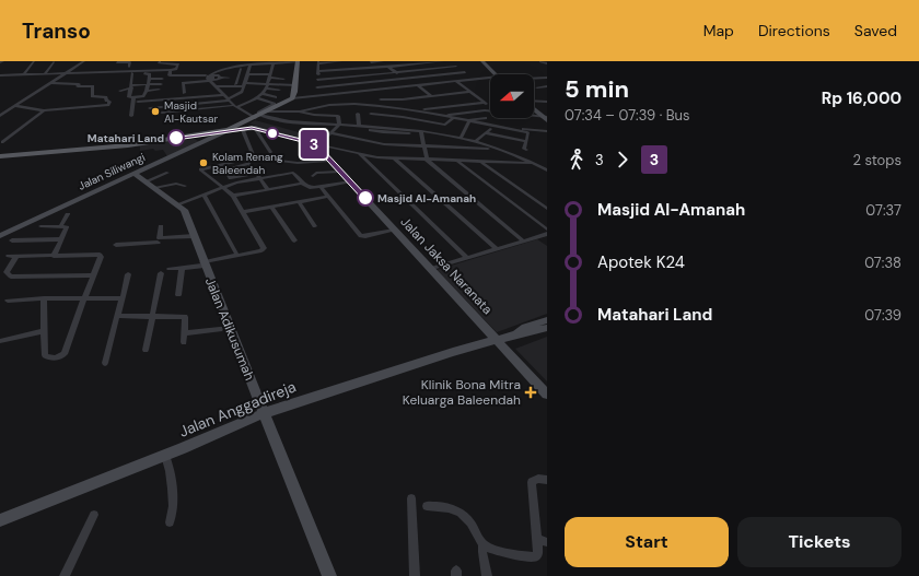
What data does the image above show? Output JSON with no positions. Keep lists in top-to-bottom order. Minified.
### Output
{"streets":{"main road":["Jalan Siliwangi","Jalan Jaksa Naranata","Jalan Adikusumah","Jalan Anggadireja"]},"crossings":[["Jalan Siliwangi","Jalan Adikusumah"],["Jalan Jaksa Naranata","Jalan Anggadireja"],["Jalan Adikusumah","Jalan Anggadireja"]],"places":{"other":["Masjid Al-Kautsar","Matahari Land","Kolam Renang Baleendah","Masjid Al-Amanah"],"health":["Klinik Bona Mitra Keluarga Baleendah"]},"lines":["bus line 3"],"north":"left","page":{"header":"Transo","nav":["Map","Directions","Saved"],"on_map":"3","heading":["5 min","07:34 – 07:39 · Bus","Rp 16,000"],"legs":["3","3","2 stops"],"list":[{"name":"Masjid Al-Amanah","value":"07:37"},{"name":"Apotek K24","value":"07:38"},{"name":"Matahari Land","value":"07:39"}],"buttons":["Start","Tickets"]}}
